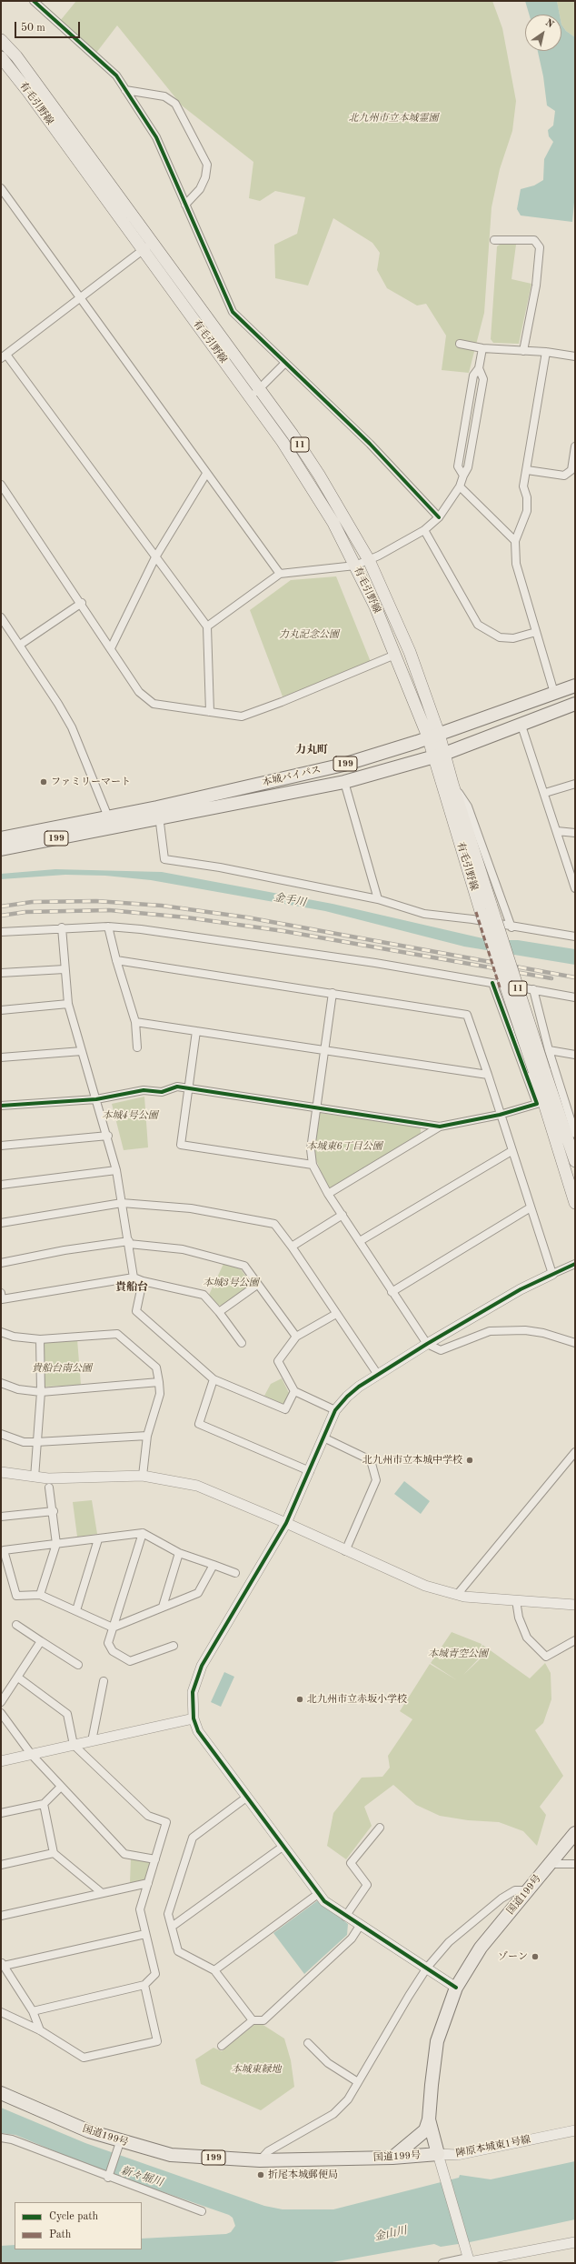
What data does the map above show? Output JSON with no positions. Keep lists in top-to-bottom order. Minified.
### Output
{"streets":{"highway":["199","本城バイパス","国道199号"],"main road":["有毛引野線","11"],"street":["陣原本城東1号線"]},"crossings":[["有毛引野線","本城バイパス"],["国道199号","陣原本城東1号線"]],"districts":["力丸町","貴船台"],"water":["金手川","新々堀川","金山川"],"parks":["北九州市立本城霊園","力丸記念公園","本城4号公園","本城東6丁目公園","本城3号公園","貴船台南公園","本城青空公園","本城東緑地"],"places":["ファミリーマート","北九州市立本城中学校","北九州市立赤坂小学校","ゾーン","折尾本城郵便局"],"legend":["Cycle path","Path"],"scale_bar":"50 m","north":"top right"}
